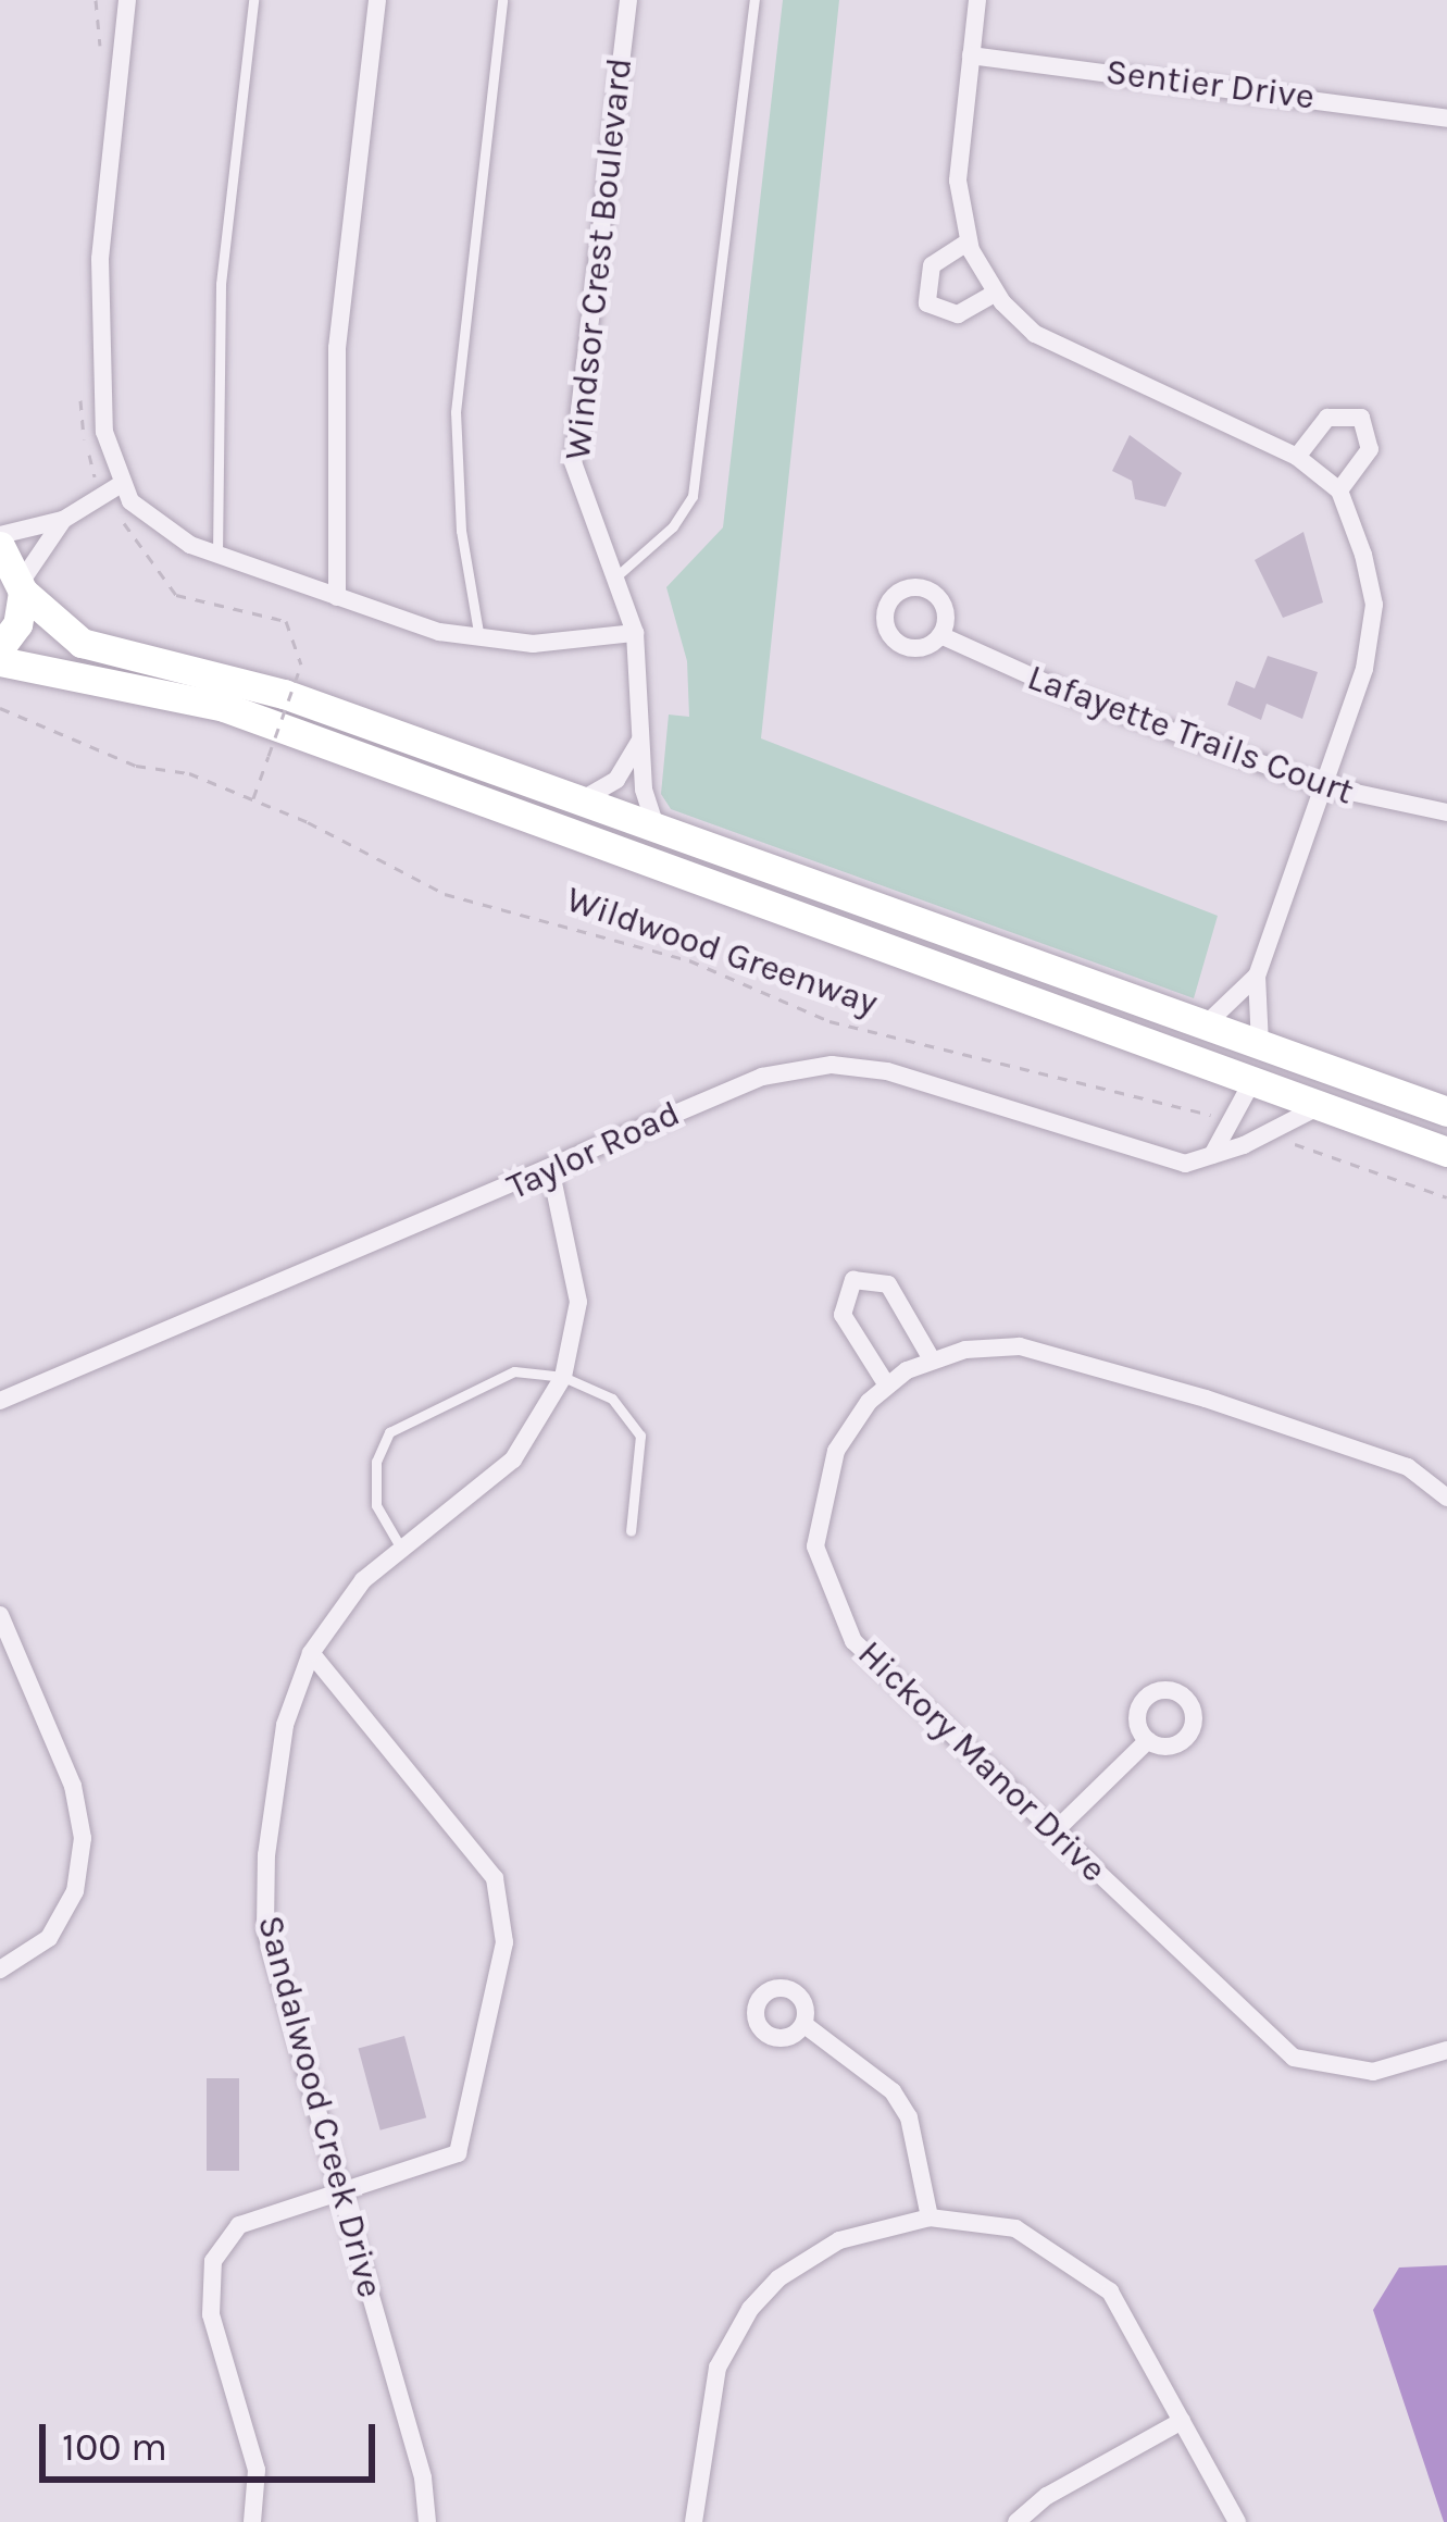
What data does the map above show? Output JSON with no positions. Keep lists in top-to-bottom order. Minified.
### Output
{"streets":{"street":["Sentier Drive","Windsor Crest Boulevard","Lafayette Trails Court","Taylor Road","Hickory Manor Drive","Sandalwood Creek Drive"],"path":["Wildwood Greenway"]},"crossings":[["Taylor Road","Sandalwood Creek Drive"]],"scale_bar":"100 m"}
